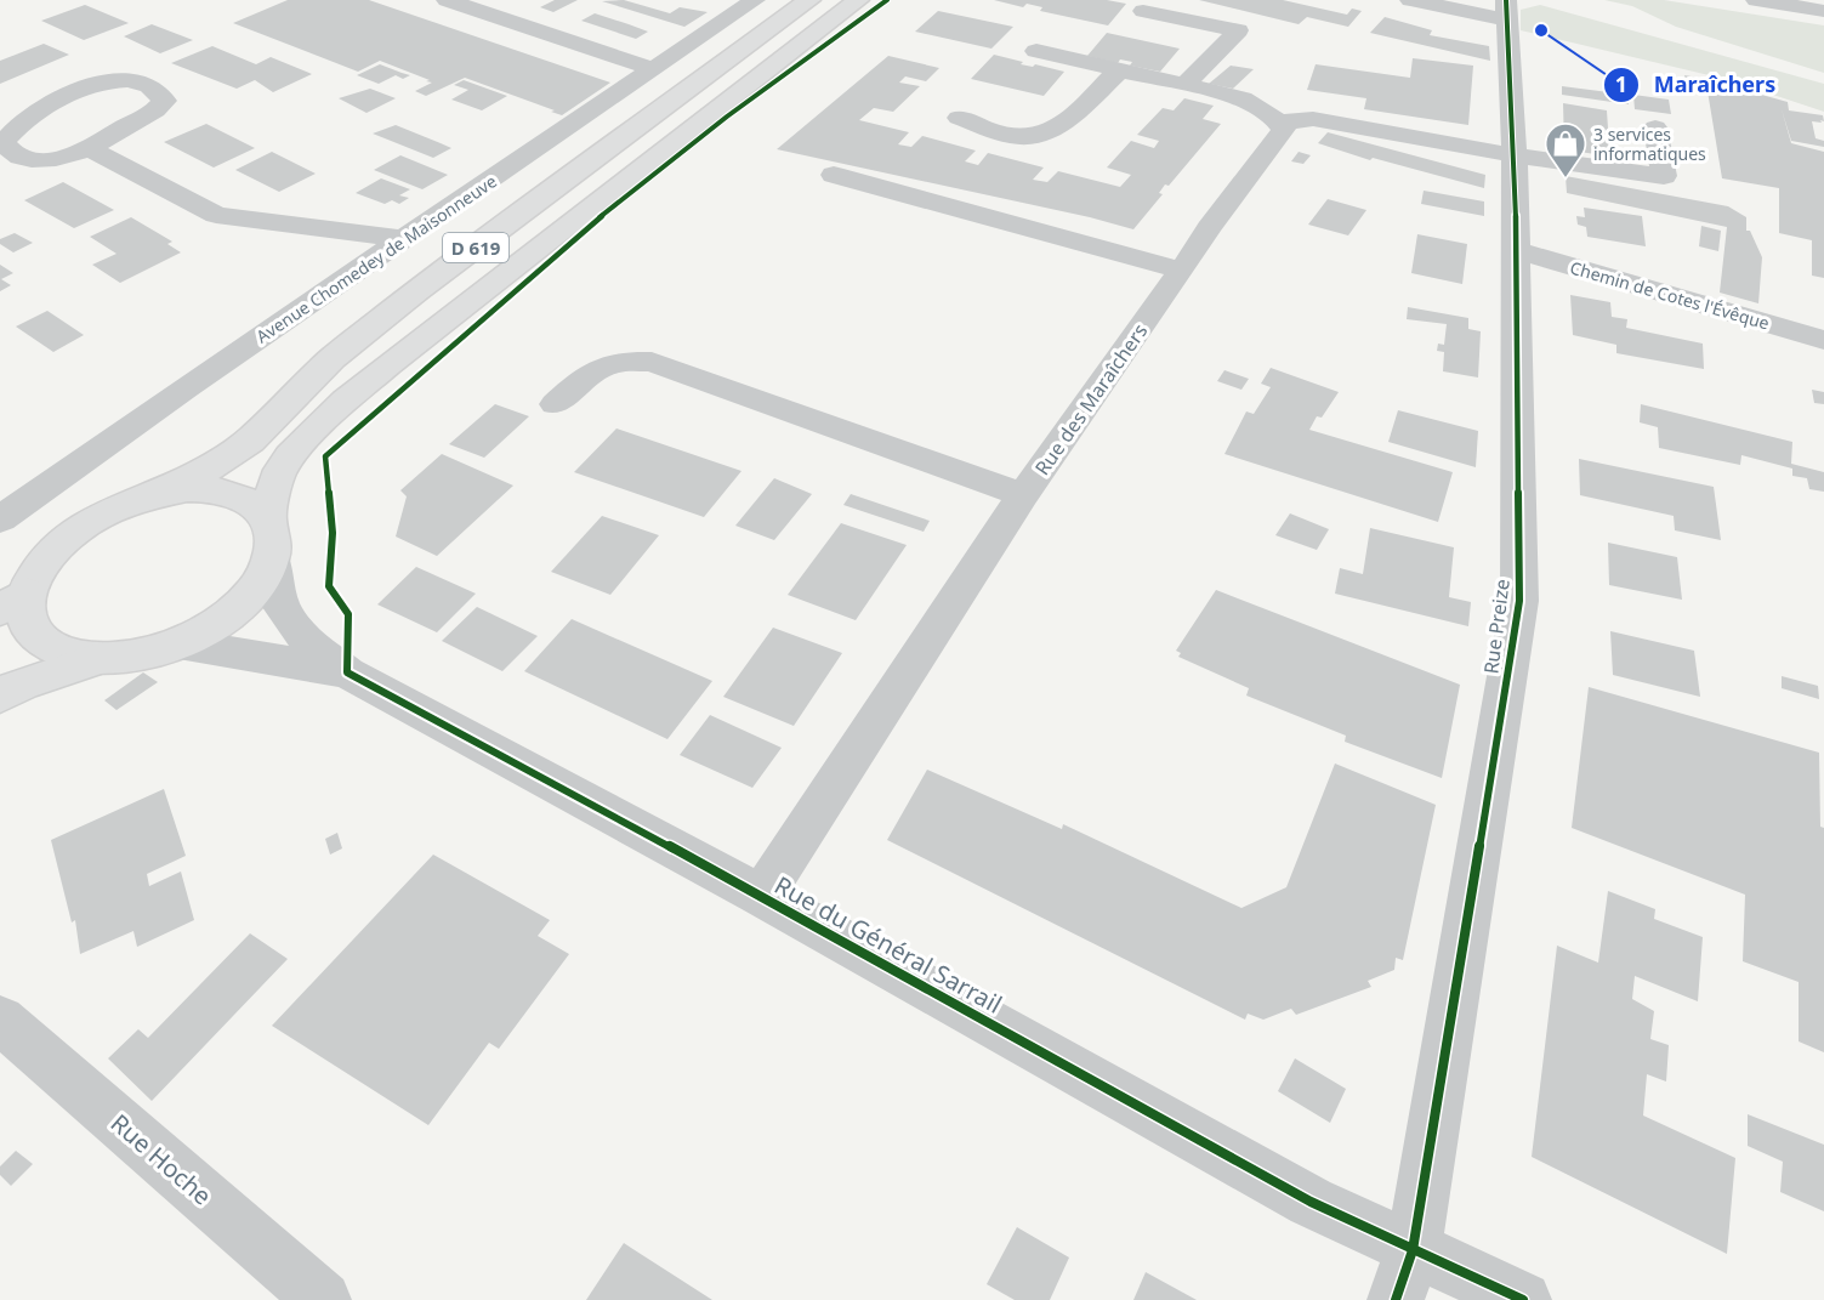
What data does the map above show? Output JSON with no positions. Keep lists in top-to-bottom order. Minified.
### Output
{"streets":{"main road":["D 619"],"street":["Avenue Chomedey de Maisonneuve","Chemin de Cotes l'Évêque","Rue des Maraîchers","Rue Preize","Rue du Général Sarrail","Rue Hoche"]},"crossings":[["D 619","Rue du Général Sarrail"],["Chemin de Cotes l'Évêque","Rue Preize"],["Rue des Maraîchers","Rue du Général Sarrail"],["Rue Preize","Rue du Général Sarrail"]],"places":{"other":["Maraîchers"],"shop":["3 services informatiques"]}}
